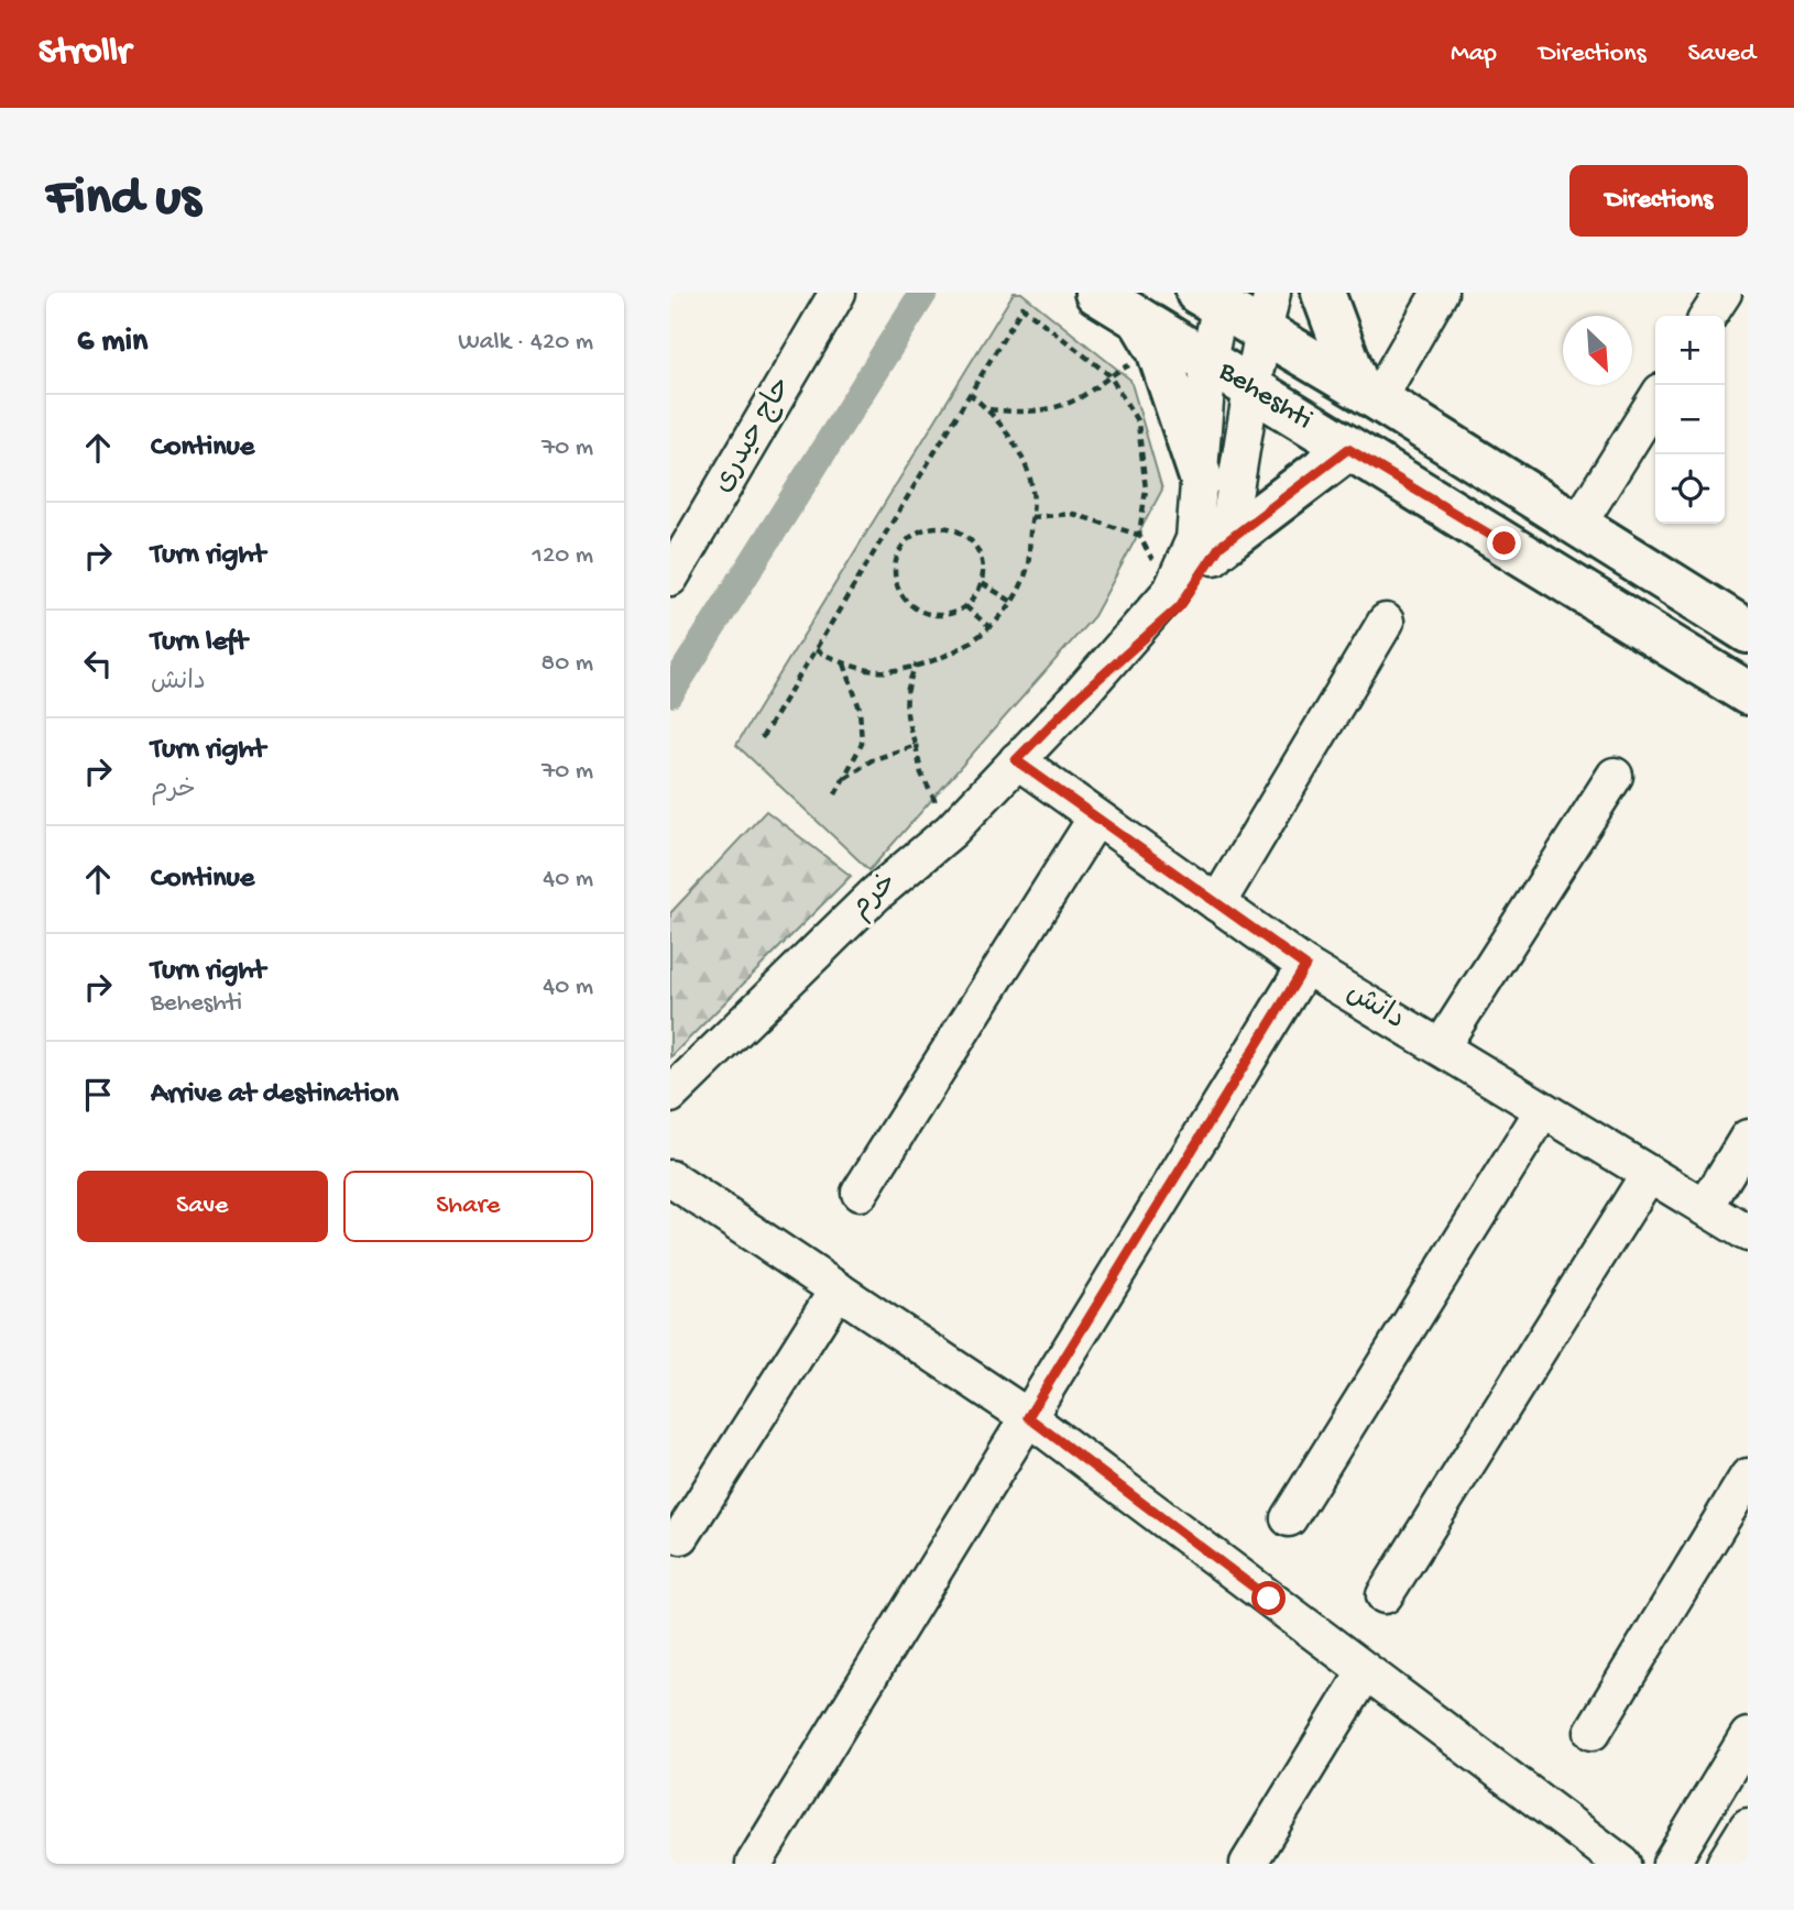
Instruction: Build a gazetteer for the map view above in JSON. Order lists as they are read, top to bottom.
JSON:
{
  "streets": {
    "main road": ["Beheshti"],
    "street": ["حاج حیدری", "خرم", "دانش"]
  },
  "crossings": [
    ["Beheshti", "خرم"],
    ["خرم", "دانش"]
  ],
  "north": "bottom right",
  "page": {
    "header": "Strollr",
    "nav": ["Map", "Directions", "Saved"],
    "buttons": [
      "Directions",
      ["Save", "Share"]
    ],
    "title": "Find us",
    "heading": ["6 min", "Walk · 420 m"],
    "map_buttons": ["+", "−"],
    "list": [
      ["Continue", "70 m"],
      ["Turn right", "120 m"],
      ["Turn left", "دانش", "80 m"],
      ["Turn right", "خرم", "70 m"],
      ["Continue", "40 m"],
      ["Turn right", "Beheshti", "40 m"],
      "Arrive at destination"
    ]
  }
}
